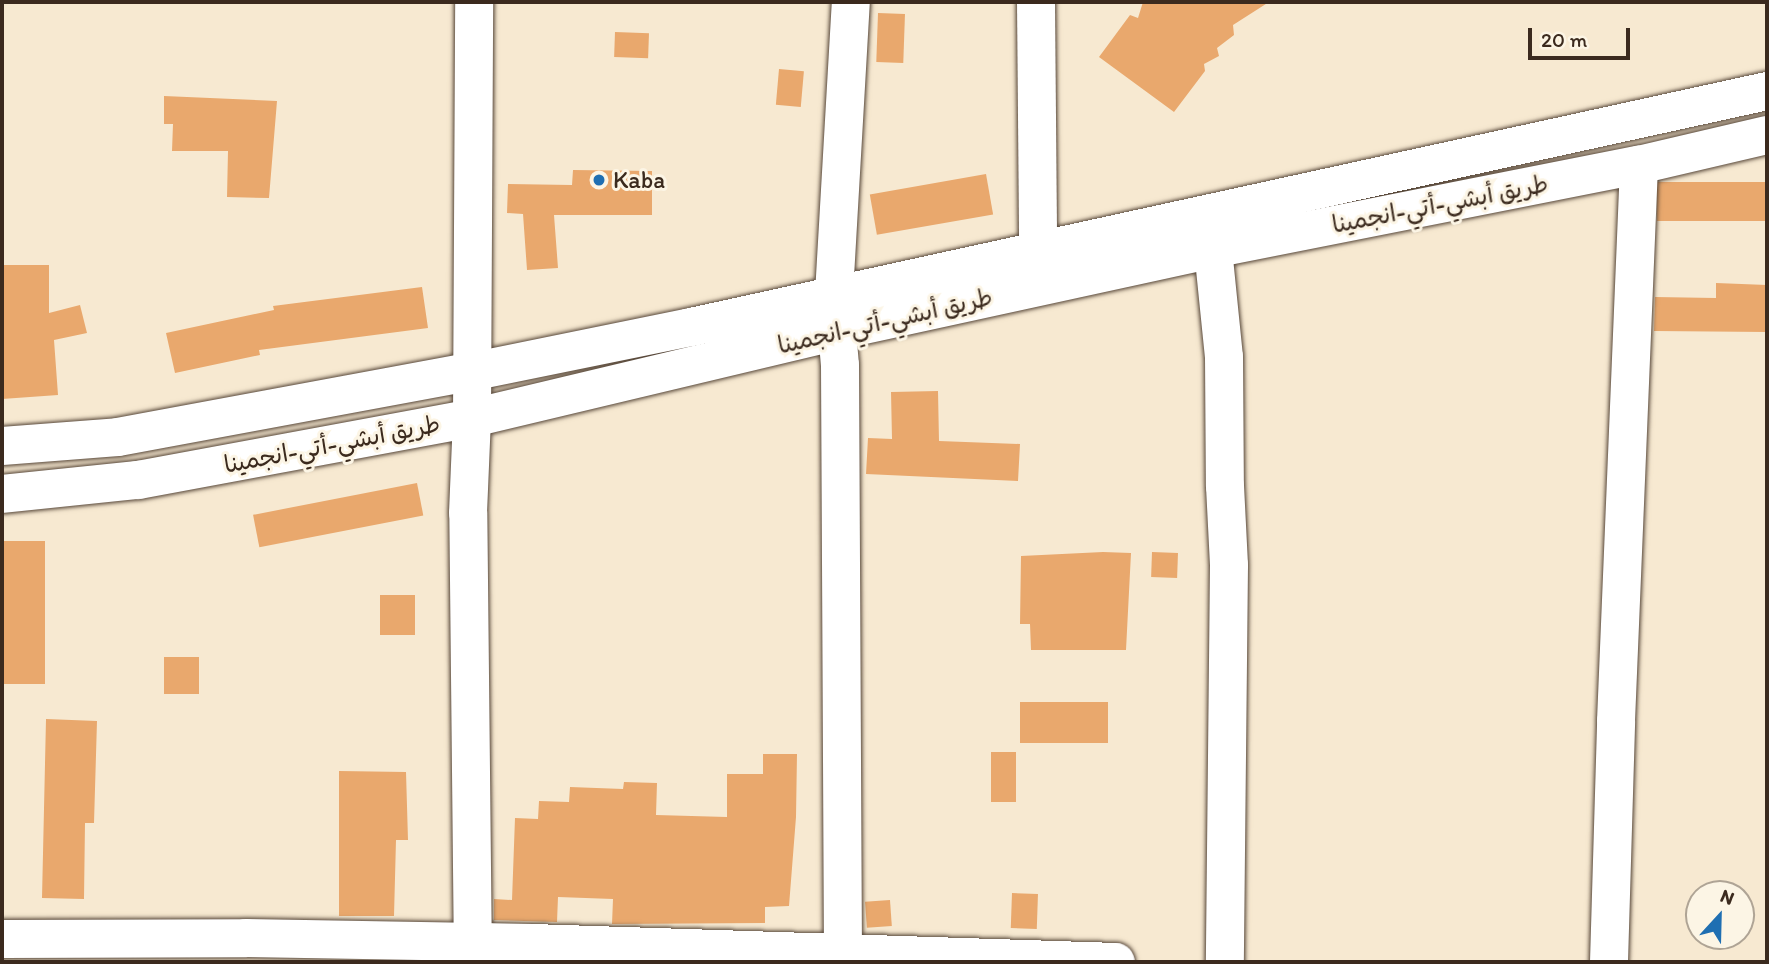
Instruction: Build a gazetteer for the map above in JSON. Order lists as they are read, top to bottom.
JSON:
{
  "streets": {
    "main road": ["طريق أبشي-أتي-انجمينا"]
  },
  "places": ["Kaba"],
  "scale_bar": "20 m",
  "north": "top"
}
